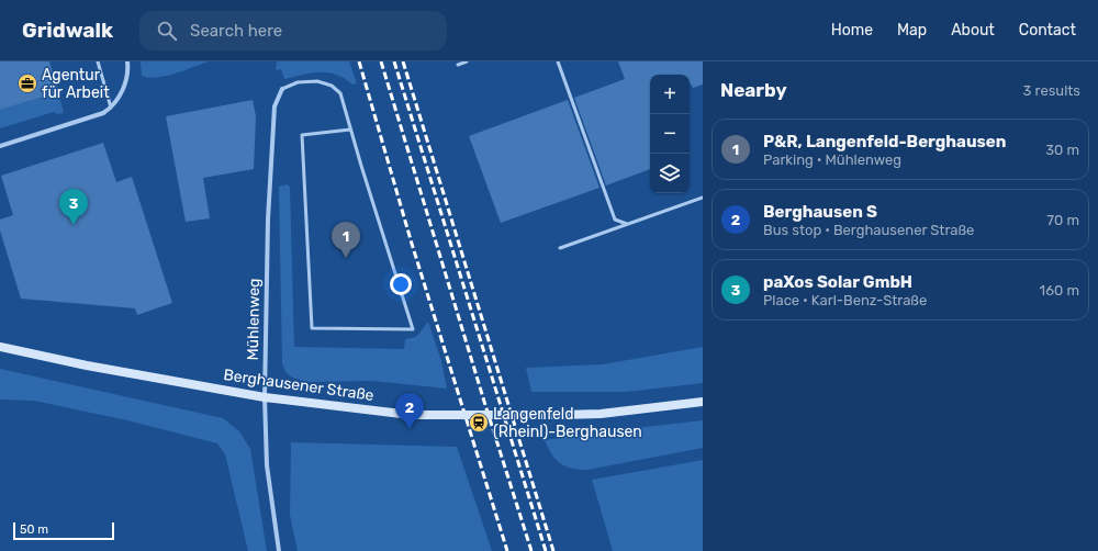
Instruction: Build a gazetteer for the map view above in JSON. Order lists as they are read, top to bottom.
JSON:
{
  "streets": {
    "main road": ["Berghausener Straße"],
    "street": ["Mühlenweg"]
  },
  "crossings": [
    ["Mühlenweg", "Berghausener Straße"]
  ],
  "places": {
    "office": ["Agentur für Arbeit"],
    "station": ["Langenfeld (Rheinl)-Berghausen"]
  },
  "scale_bar": "50 m",
  "page": {
    "header": "Gridwalk",
    "search": "Search here",
    "nav": [
      "Home",
      "Map",
      "About",
      "Contact"
    ],
    "heading": ["Nearby", "3 results"],
    "map_buttons": ["+", "−"],
    "list": [
      {
        "mark": "1",
        "name": "P&R, Langenfeld-Berghausen",
        "note": "Parking · Mühlenweg",
        "value": "30 m"
      },
      {
        "mark": "2",
        "name": "Berghausen S",
        "note": "Bus stop · Berghausener Straße",
        "value": "70 m"
      },
      {
        "mark": "3",
        "name": "paXos Solar GmbH",
        "note": "Place · Karl-Benz-Straße",
        "value": "160 m"
      }
    ],
    "pins": ["3", "1", "2"],
    "scale": "50 m"
  }
}
